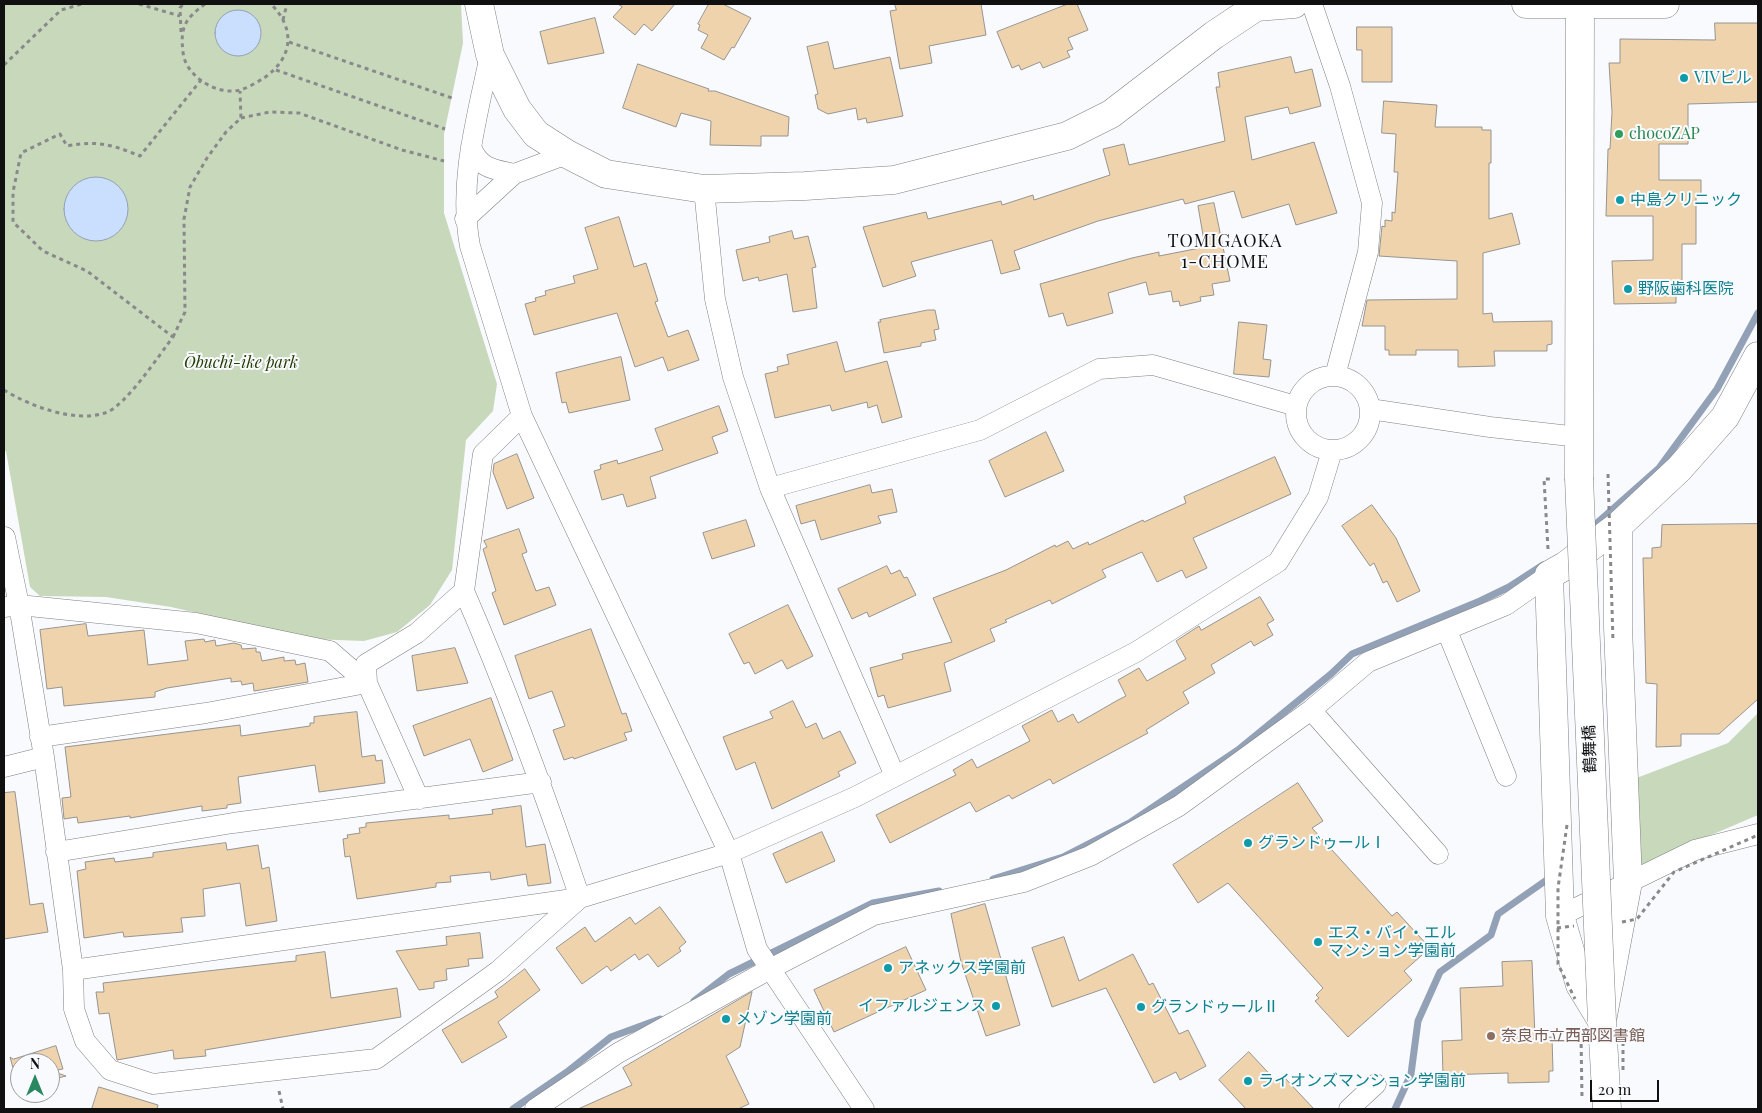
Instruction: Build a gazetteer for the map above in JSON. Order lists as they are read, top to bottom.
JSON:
{
  "streets": {
    "street": ["鶴舞橋"]
  },
  "districts": ["TOMIGAOKA 1-CHOME"],
  "parks": ["Ōbuchi-ike park"],
  "places": [
    "VIVビル",
    "chocoZAP",
    "中島クリニック",
    "野阪歯科医院",
    "グランドゥールⅠ",
    "エス・バイ・エル マンション学園前",
    "アネックス学園前",
    "イファルジェンス",
    "グランドゥールⅡ",
    "メゾン学園前",
    "奈良市立西部図書館",
    "ライオンズマンション学園前"
  ],
  "scale_bar": "20 m",
  "north": "top"
}
